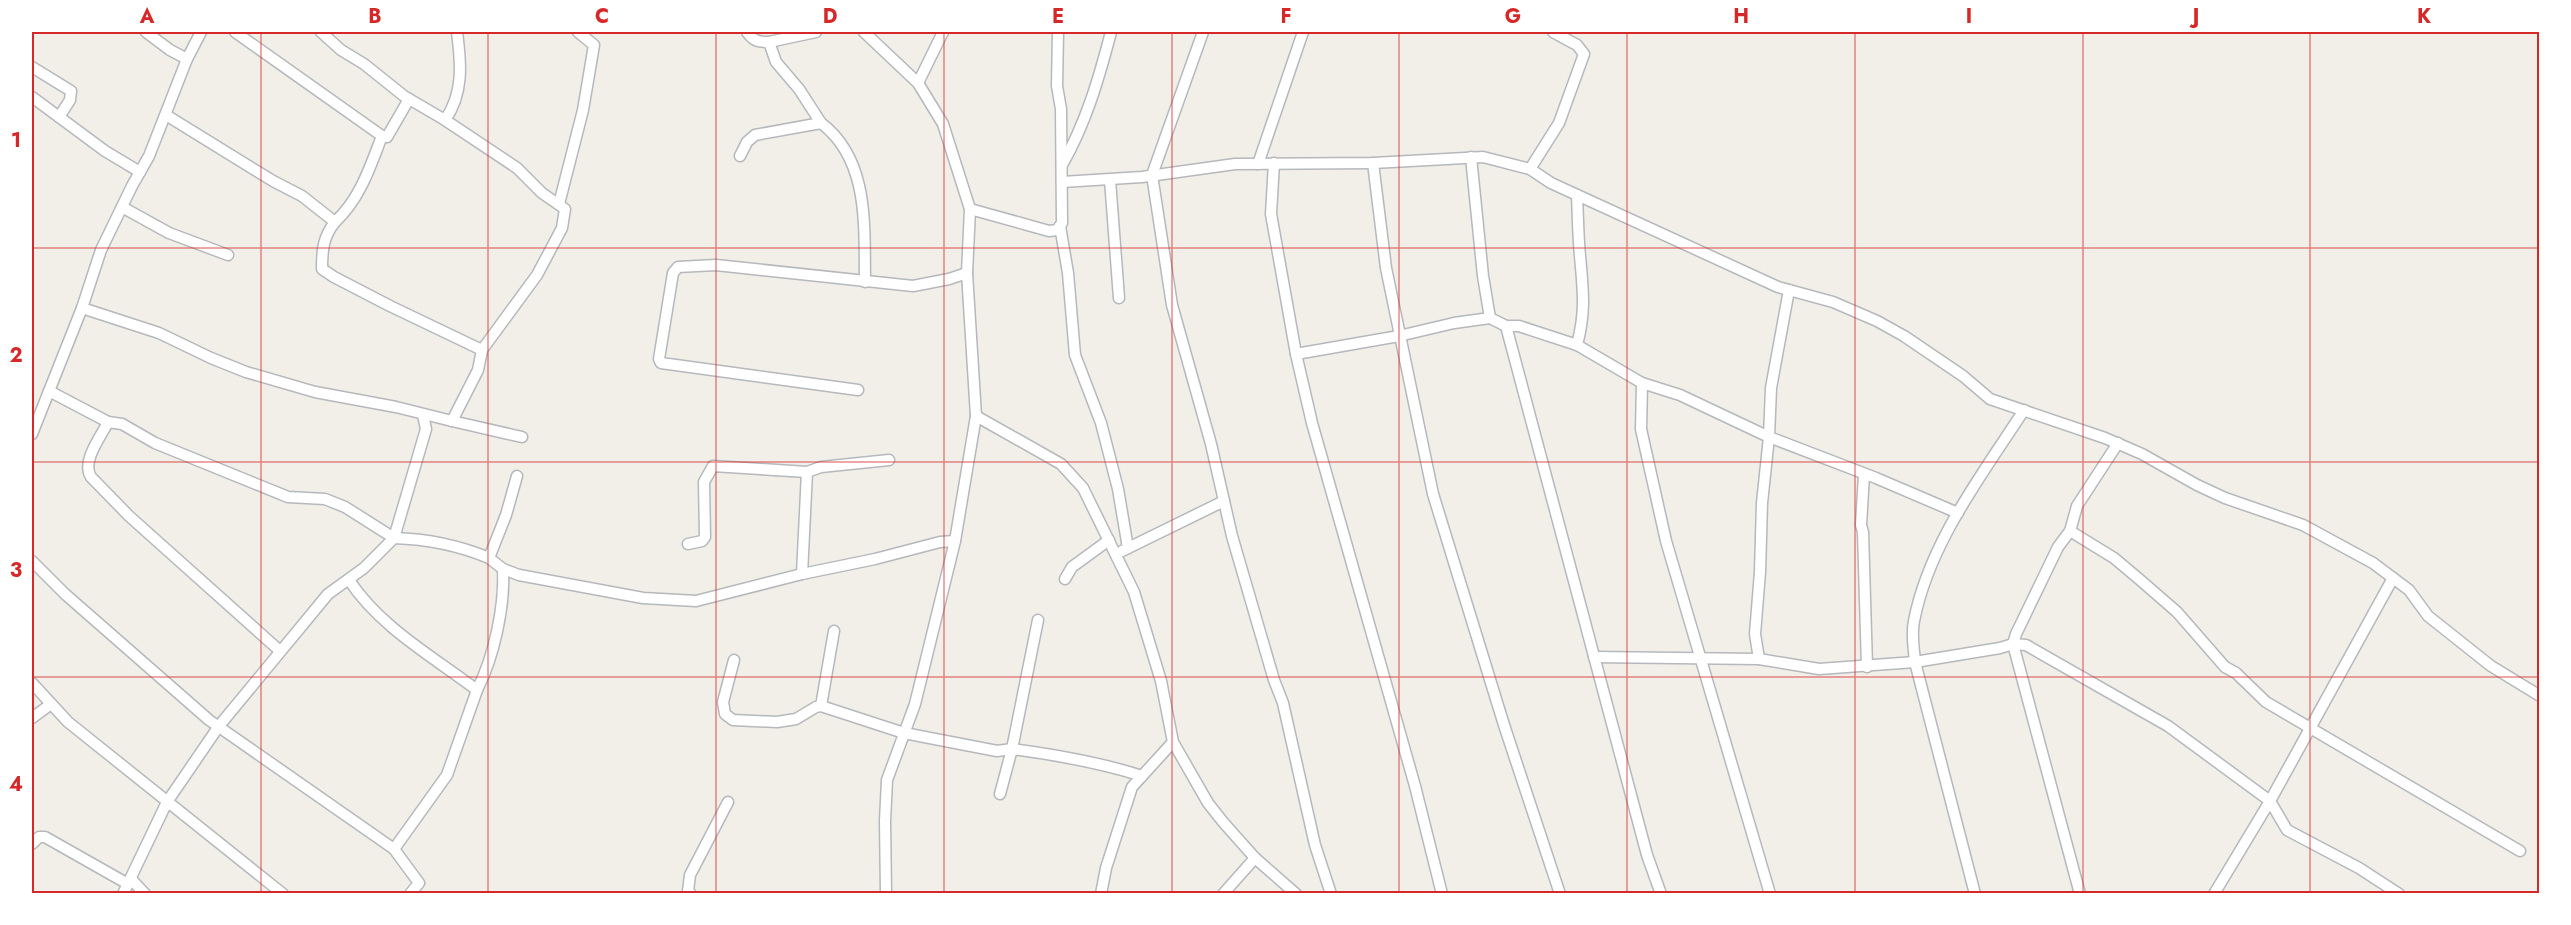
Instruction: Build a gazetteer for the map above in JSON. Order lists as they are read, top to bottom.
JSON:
{
  "grid": {
    "columns": [
      "A",
      "B",
      "C",
      "D",
      "E",
      "F",
      "G",
      "H",
      "I",
      "J",
      "K"
    ],
    "rows": [
      "1",
      "2",
      "3",
      "4"
    ]
  }
}
